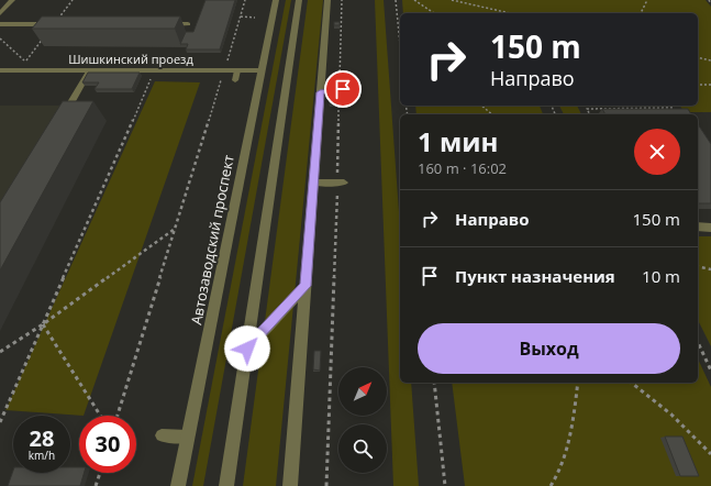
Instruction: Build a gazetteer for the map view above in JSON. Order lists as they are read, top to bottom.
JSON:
{
  "streets": {
    "street": ["Шишкинский проезд", "Автозаводский проспект"]
  },
  "crossings": [
    ["Шишкинский проезд", "Автозаводский проспект"]
  ],
  "north": "top right",
  "page": {
    "turn": ["150 m", "Направо"],
    "heading": ["1 мин", "160 m · 16:02"],
    "list": [
      {
        "name": "Направо",
        "value": "150 m"
      },
      {
        "name": "Пункт назначения",
        "value": "10 m"
      }
    ],
    "buttons": "Выход",
    "speed": "28 km/h",
    "limit": "30"
  }
}
